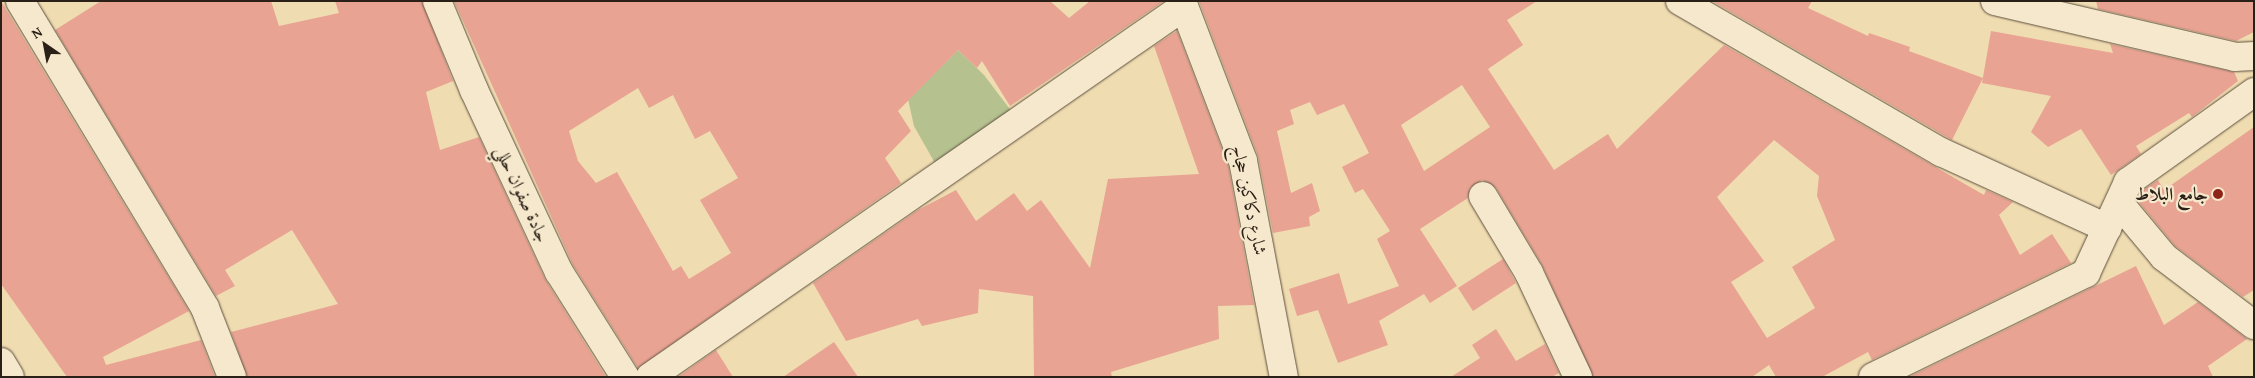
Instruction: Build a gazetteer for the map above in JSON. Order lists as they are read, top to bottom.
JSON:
{
  "streets": {
    "street": ["جادة صفوان حللي", "شارع دكاكين حجاج"]
  },
  "places": ["جامع البلاط"],
  "north": "top left"
}
